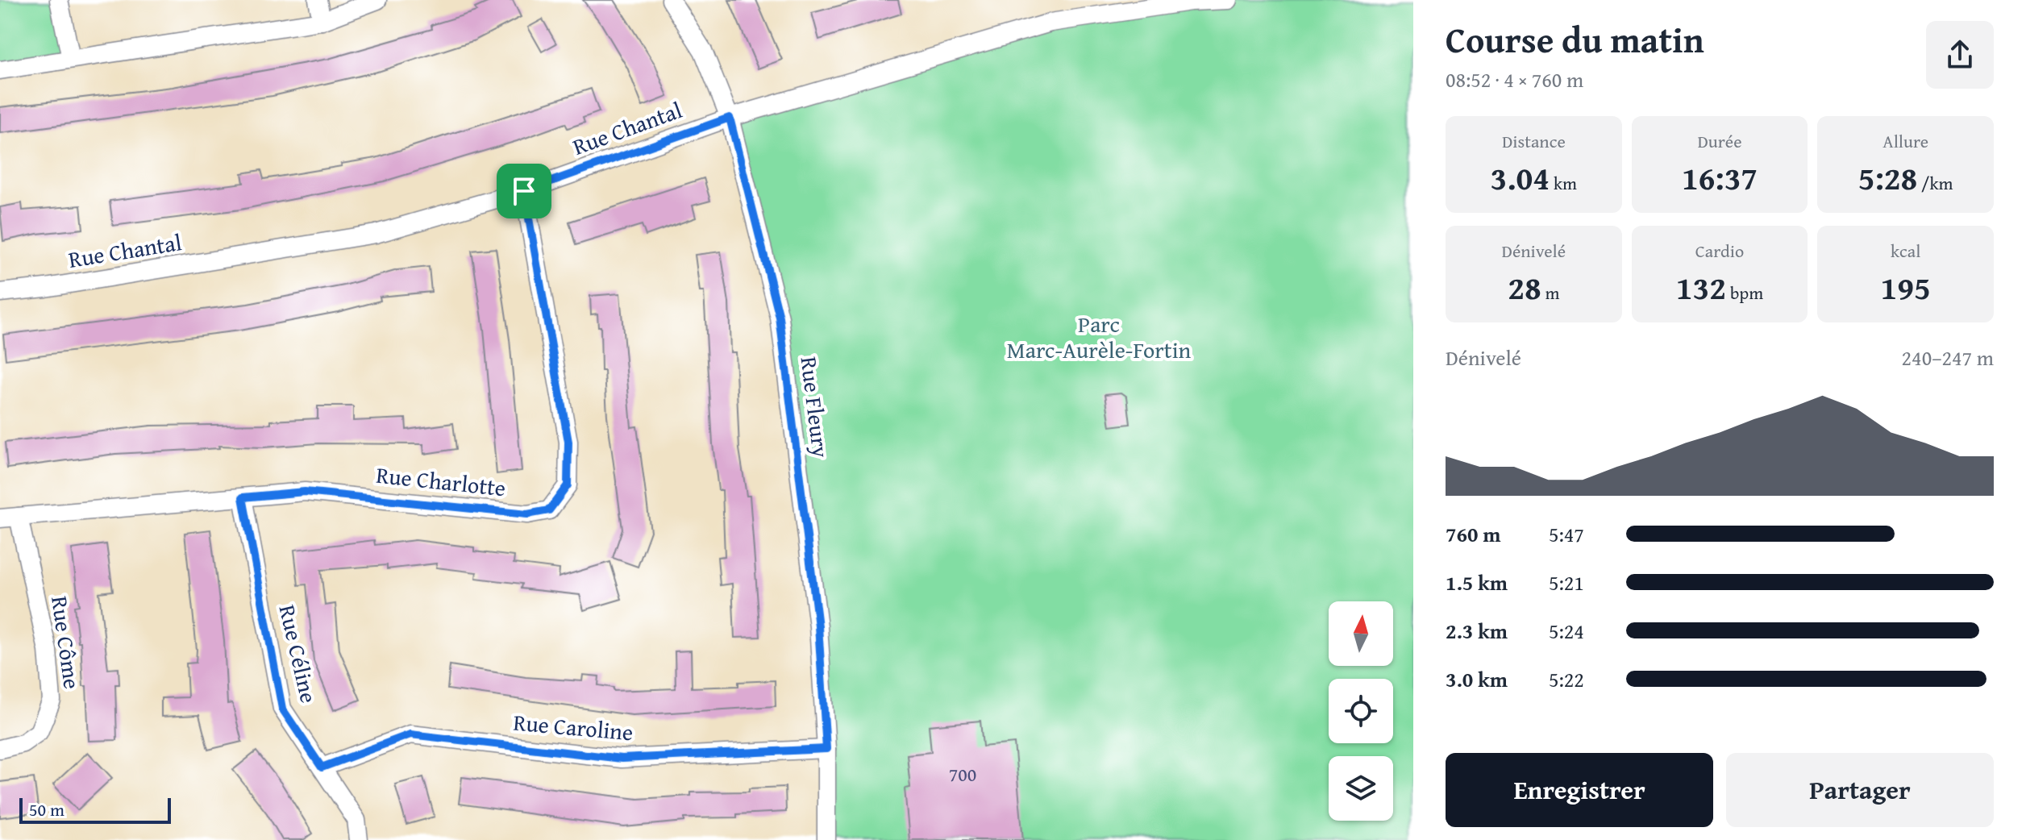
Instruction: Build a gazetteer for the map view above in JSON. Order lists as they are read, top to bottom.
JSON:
{
  "streets": {
    "street": [
      "Rue Chantal",
      "Rue Fleury",
      "Rue Charlotte",
      "Rue Côme",
      "Rue Céline",
      "Rue Caroline"
    ]
  },
  "crossings": [
    ["Rue Chantal", "Rue Fleury"],
    ["Rue Chantal", "Rue Charlotte"],
    ["Rue Fleury", "Rue Caroline"],
    ["Rue Charlotte", "Rue Côme"],
    ["Rue Charlotte", "Rue Céline"],
    ["Rue Céline", "Rue Caroline"]
  ],
  "parks": ["Parc Marc-Aurèle-Fortin"],
  "house_numbers": ["700"],
  "scale_bar": "50 m",
  "north": "top",
  "page": {
    "heading": ["Course du matin", "08:52 · 4 × 760 m"],
    "stats": [
      ["Distance", "3.04 km"],
      ["Durée", "16:37"],
      ["Allure", "5:28 /km"],
      ["Dénivelé", "28 m"],
      ["Cardio", "132 bpm"],
      ["kcal", "195"]
    ],
    "chart": ["Dénivelé", "240–247 m"],
    "list": [
      {
        "name": "760 m",
        "note": "5:47"
      },
      {
        "name": "1.5 km",
        "note": "5:21"
      },
      {
        "name": "2.3 km",
        "note": "5:24"
      },
      {
        "name": "3.0 km",
        "note": "5:22"
      }
    ],
    "buttons": ["Enregistrer", "Partager"],
    "scale": "50 m"
  }
}
